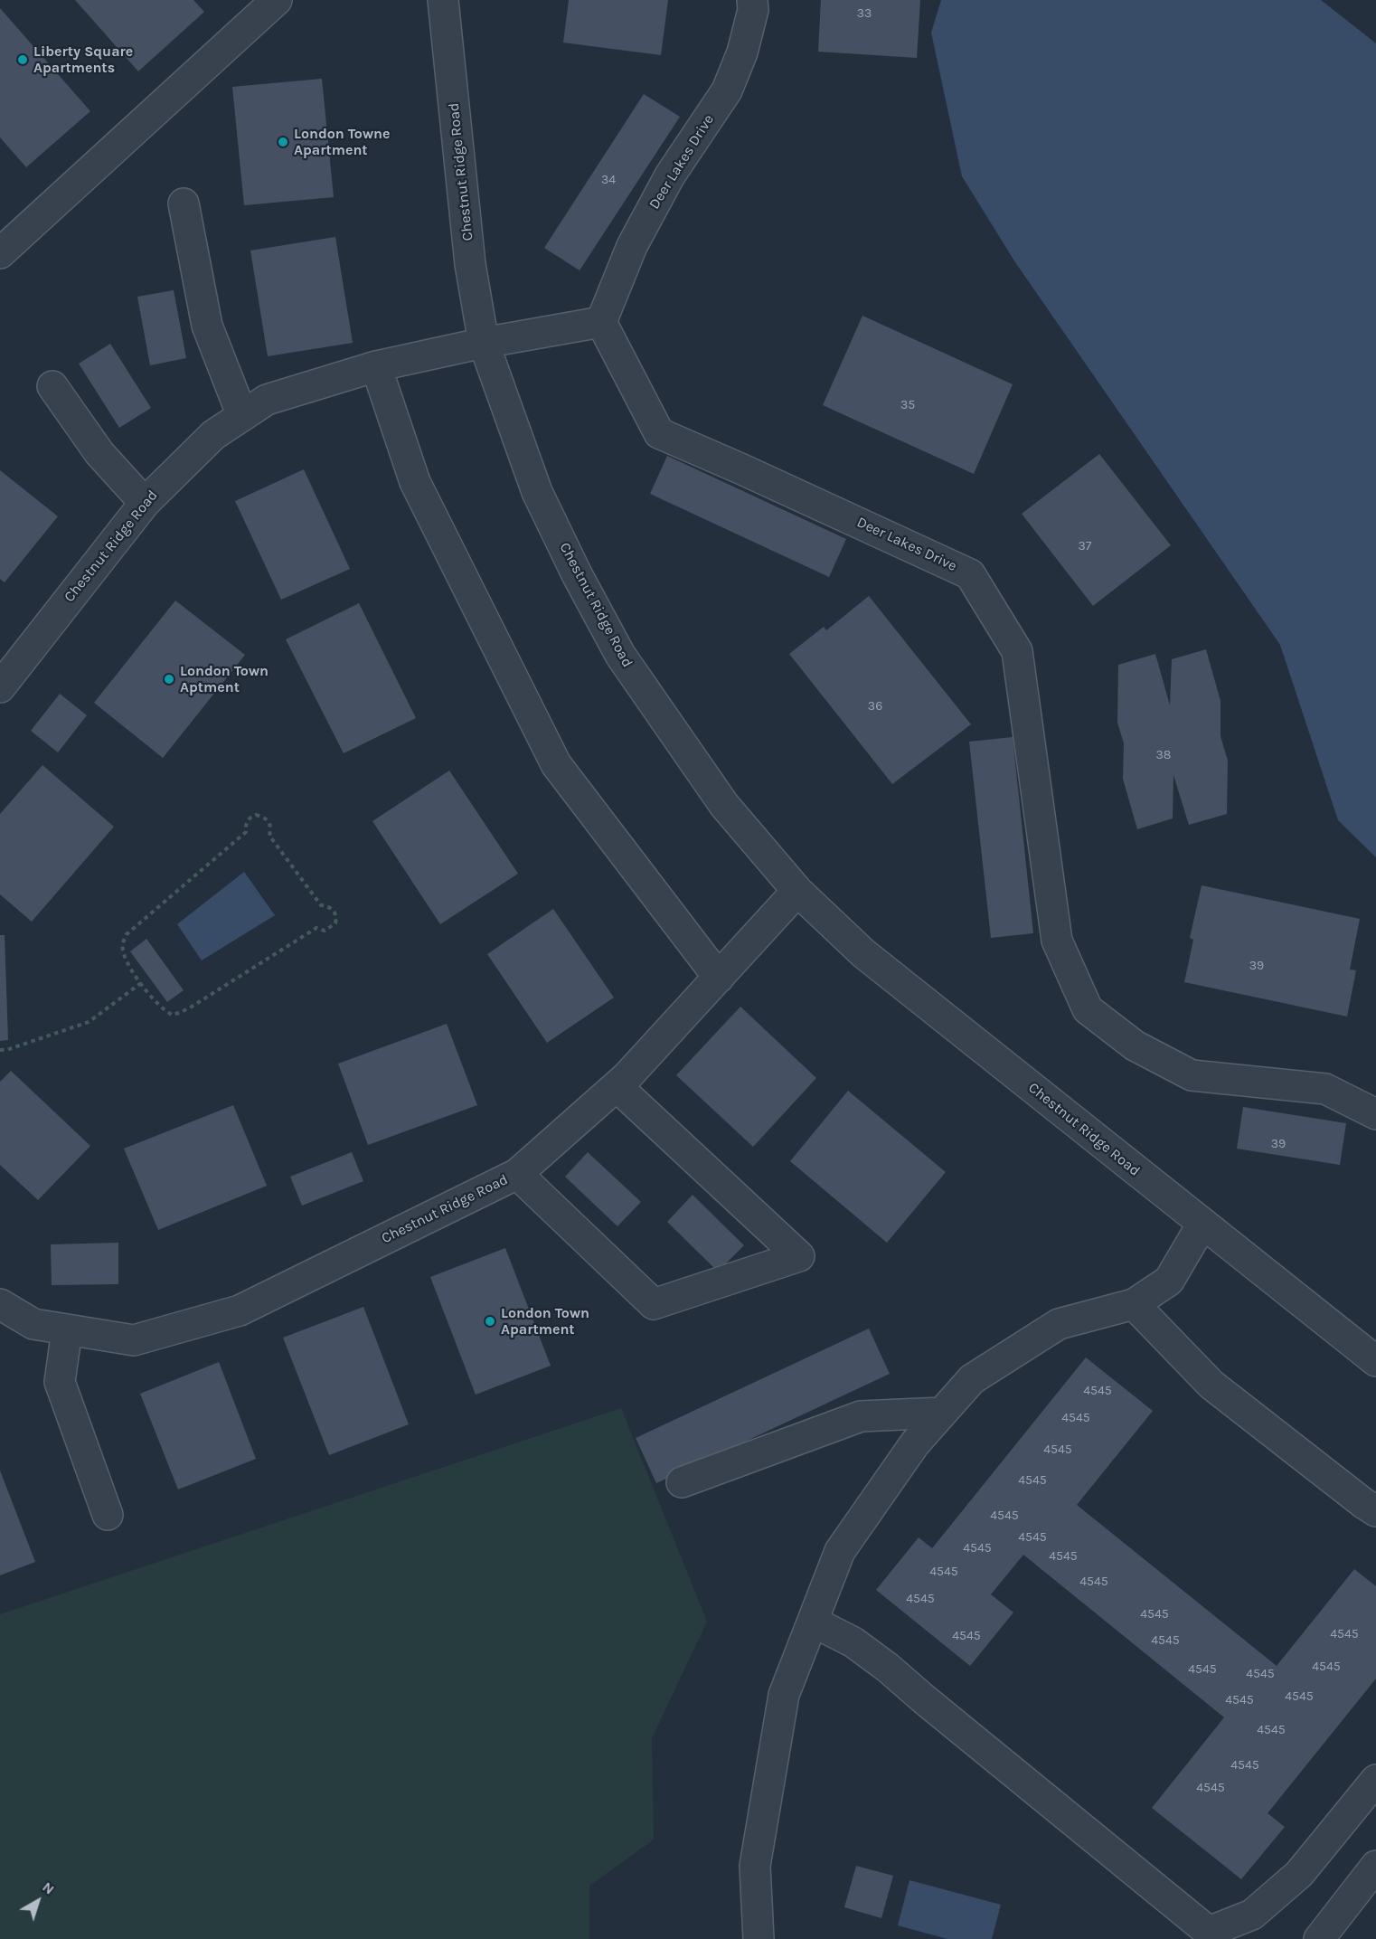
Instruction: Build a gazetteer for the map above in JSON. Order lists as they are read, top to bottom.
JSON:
{
  "streets": {
    "street": ["Deer Lakes Drive", "Chestnut Ridge Road"]
  },
  "places": [
    "Liberty Square Apartments",
    "London Towne Apartment",
    "London Town Aptment",
    "London Town Apartment"
  ],
  "house_numbers": [
    "33",
    "34",
    "35",
    "37",
    "36",
    "38",
    "39",
    "39",
    "4545",
    "4545",
    "4545",
    "4545",
    "4545",
    "4545",
    "4545",
    "4545",
    "4545",
    "4545",
    "4545",
    "4545",
    "4545",
    "4545",
    "4545",
    "4545",
    "4545",
    "4545",
    "4545",
    "4545",
    "4545",
    "4545",
    "4545"
  ],
  "north": "top right"
}
